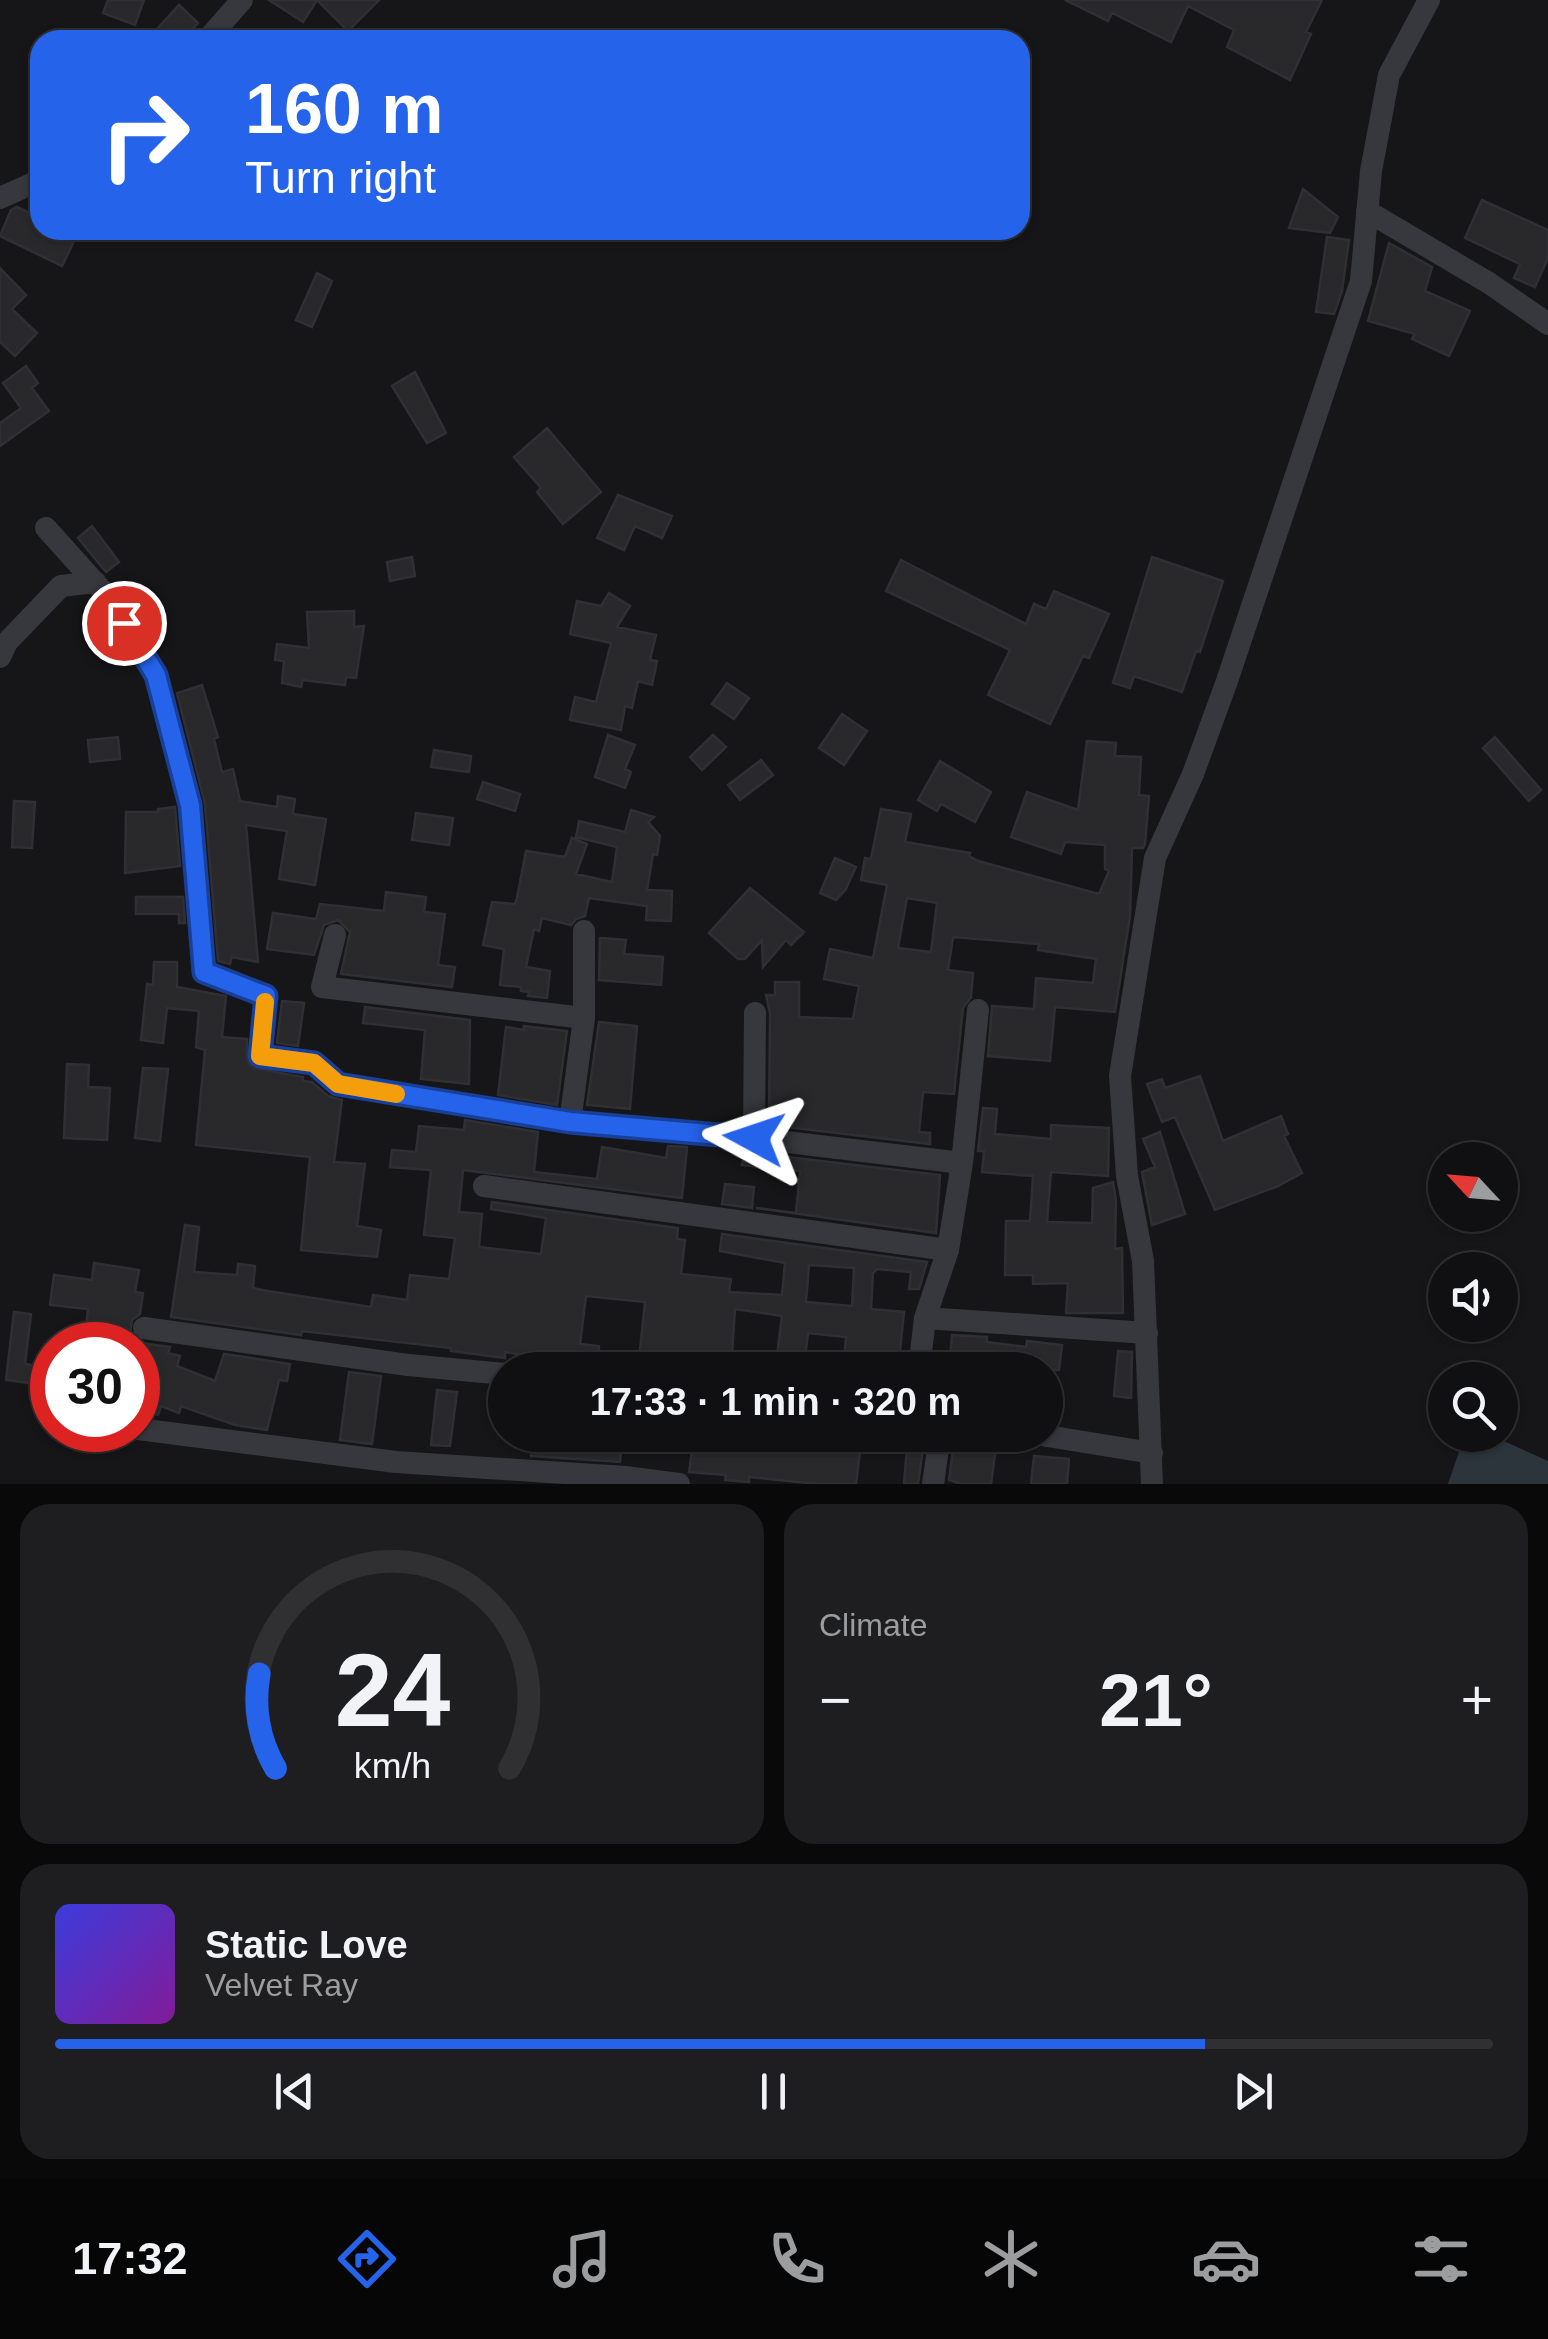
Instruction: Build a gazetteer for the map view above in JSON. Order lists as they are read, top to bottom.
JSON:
{
  "north": "top left",
  "page": {
    "turn": ["160 m", "Turn right"],
    "limit": "30",
    "trip": "17:33 · 1 min · 320 m",
    "tile": "Climate",
    "heat": ["−", "21°", "+"],
    "song": ["Static Love", "Velvet Ray"],
    "tabs": "17:32",
    "gauge": ["24", "km/h"]
  }
}
